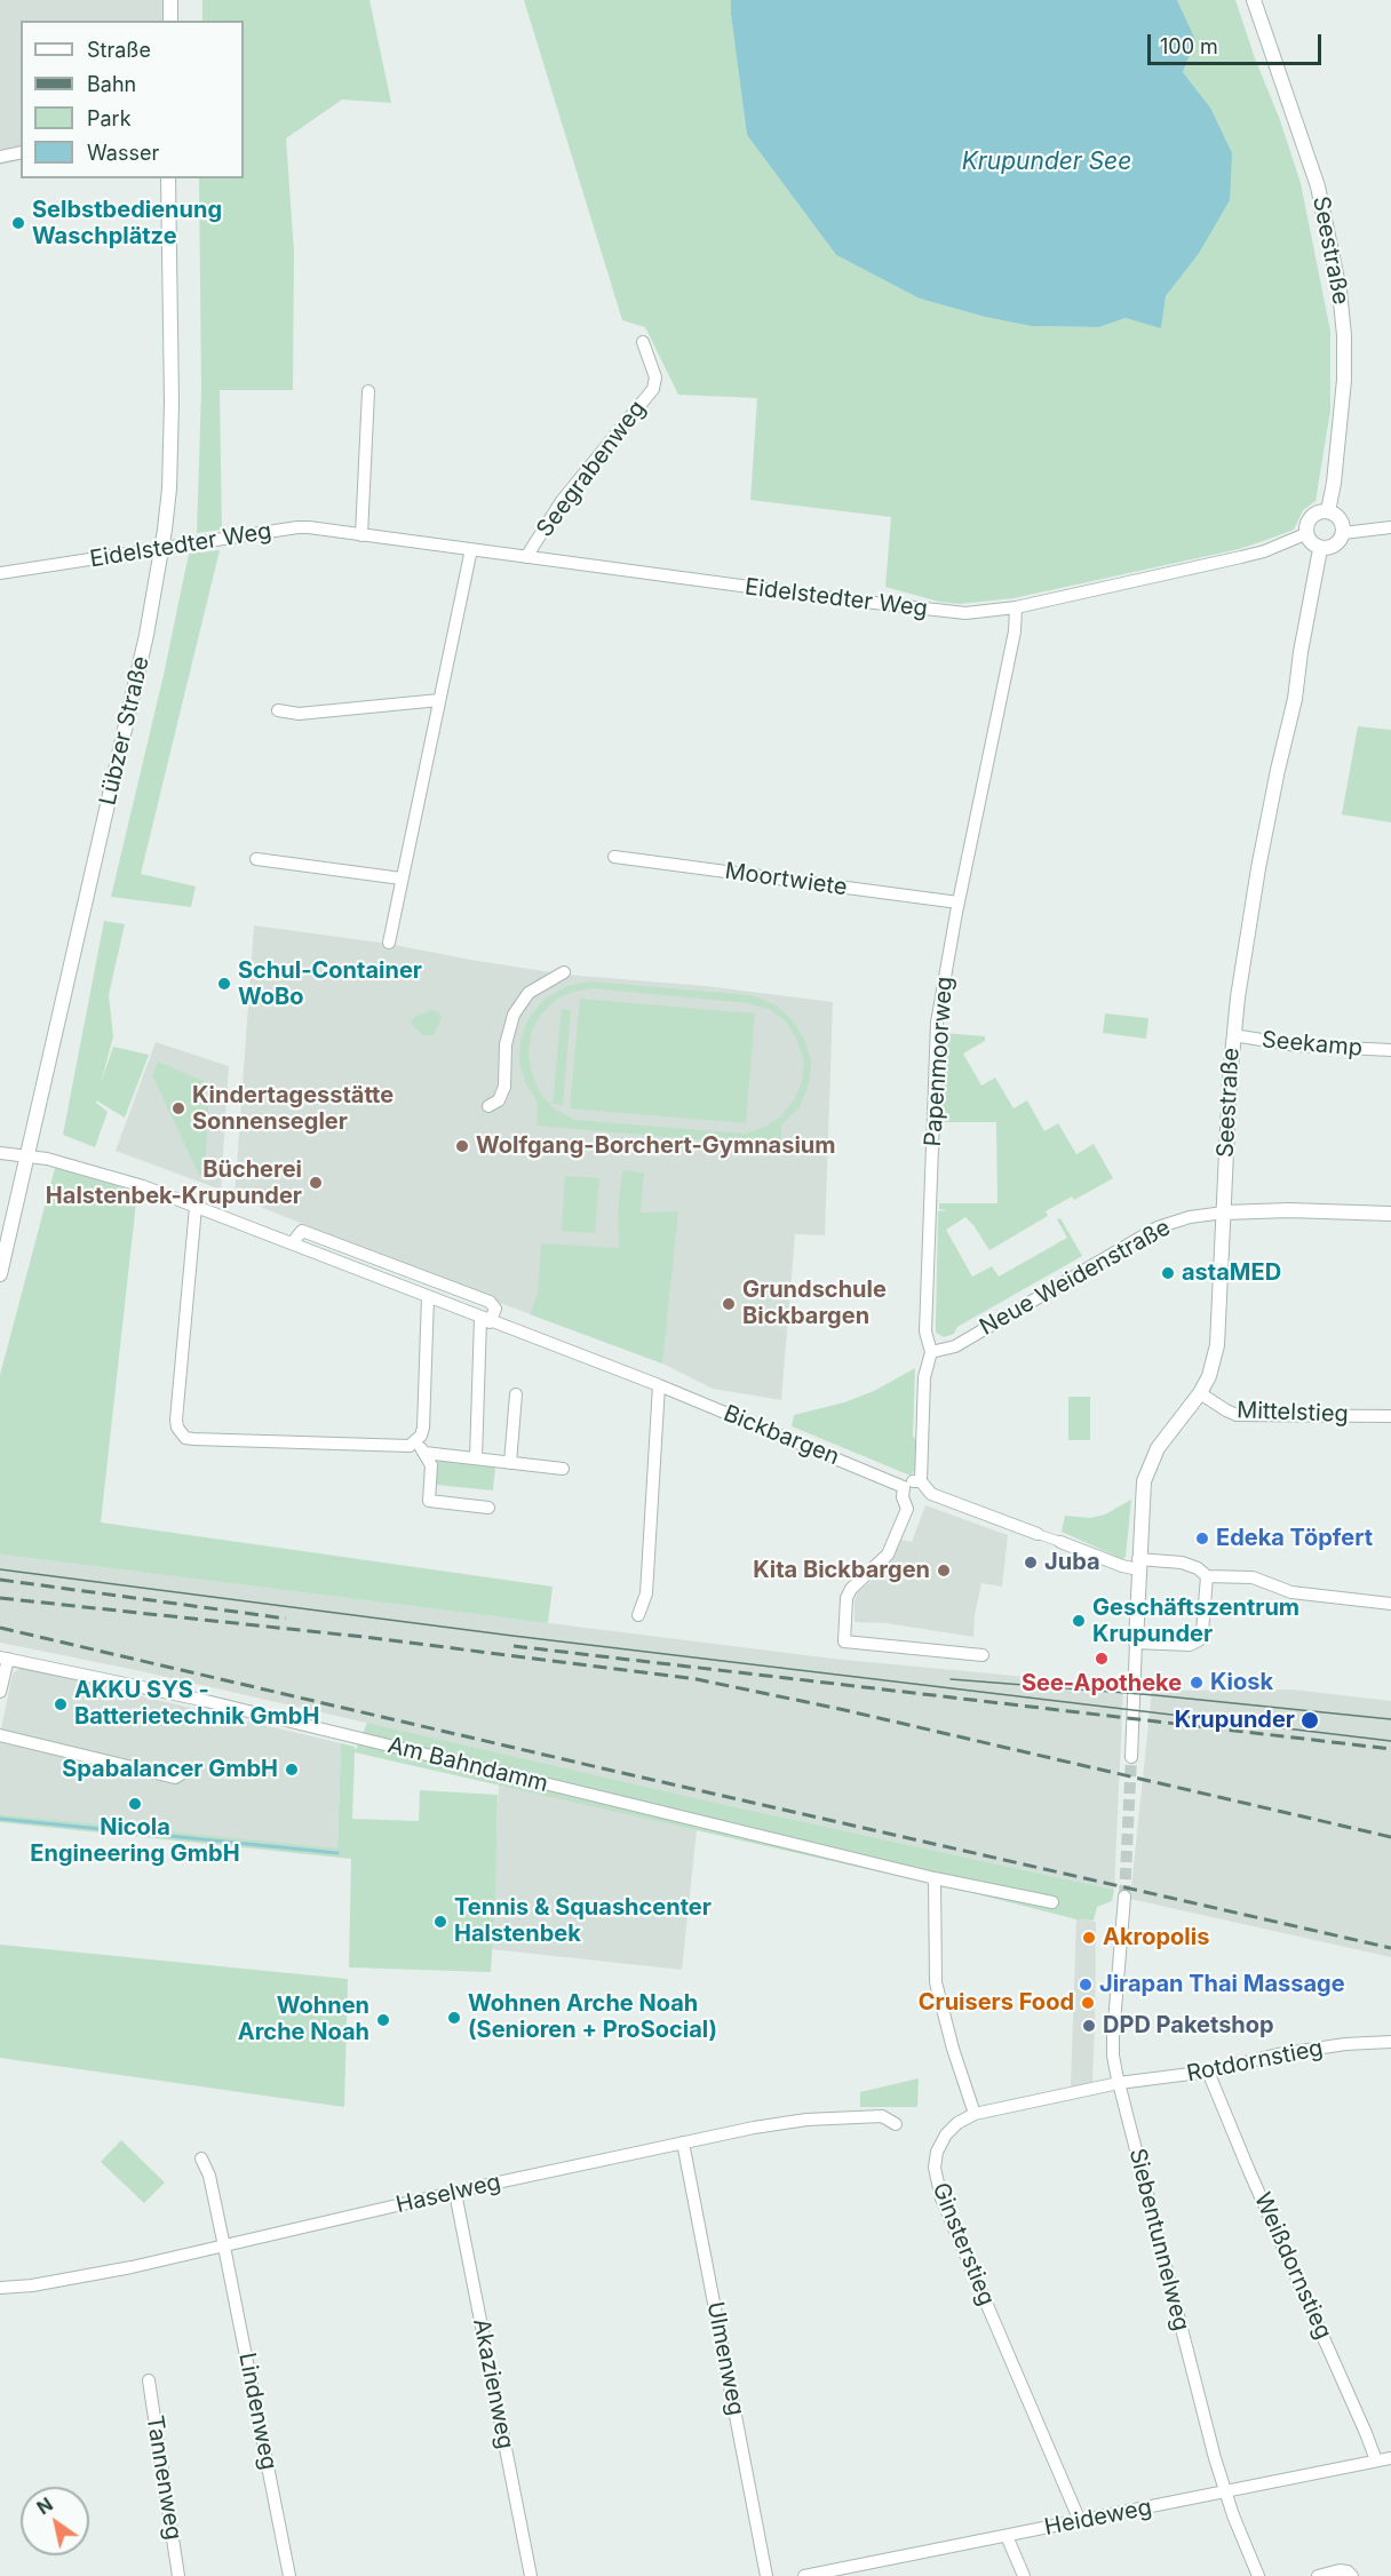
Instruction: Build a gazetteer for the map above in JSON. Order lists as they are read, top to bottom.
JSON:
{
  "streets": {
    "street": [
      "Seestraße",
      "Seegrabenweg",
      "Eidelstedter Weg",
      "Lübzer Straße",
      "Moortwiete",
      "Seekamp",
      "Papenmoorweg",
      "Neue Weidenstraße",
      "Mittelstieg",
      "Bickbargen",
      "Am Bahndamm",
      "Rotdornstieg",
      "Haselweg",
      "Siebentunnelweg",
      "Ginsterstieg",
      "Weißdornstieg",
      "Ulmenweg",
      "Akazienweg",
      "Lindenweg",
      "Tannenweg",
      "Heideweg"
    ]
  },
  "crossings": [
    ["Seestraße", "Eidelstedter Weg"],
    ["Seestraße", "Seekamp"],
    ["Seestraße", "Neue Weidenstraße"],
    ["Seestraße", "Mittelstieg"],
    ["Seegrabenweg", "Eidelstedter Weg"],
    ["Eidelstedter Weg", "Lübzer Straße"],
    ["Eidelstedter Weg", "Papenmoorweg"],
    ["Lübzer Straße", "Bickbargen"],
    ["Moortwiete", "Papenmoorweg"],
    ["Papenmoorweg", "Neue Weidenstraße"],
    ["Rotdornstieg", "Siebentunnelweg"],
    ["Rotdornstieg", "Ginsterstieg"],
    ["Rotdornstieg", "Weißdornstieg"],
    ["Haselweg", "Ulmenweg"],
    ["Haselweg", "Akazienweg"],
    ["Haselweg", "Lindenweg"],
    ["Siebentunnelweg", "Ginsterstieg"],
    ["Siebentunnelweg", "Heideweg"],
    ["Ginsterstieg", "Heideweg"],
    ["Weißdornstieg", "Heideweg"]
  ],
  "water": ["Krupunder See"],
  "places": [
    "Selbstbedienung Waschplätze",
    "Schul-Container WoBo",
    "Kindertagesstätte Sonnensegler",
    "Wolfgang-Borchert-Gymnasium",
    "Bücherei Halstenbek-Krupunder",
    "astaMED",
    "Grundschule Bickbargen",
    "Edeka Töpfert",
    "Juba",
    "Kita Bickbargen",
    "Geschäftszentrum Krupunder",
    "See-Apotheke",
    "Kiosk",
    "AKKU SYS - Batterietechnik GmbH",
    "Krupunder",
    "Spabalancer GmbH",
    "Nicola Engineering GmbH",
    "Tennis & Squashcenter Halstenbek",
    "Akropolis",
    "Jirapan Thai Massage",
    "Cruisers Food",
    "Wohnen Arche Noah (Senioren + ProSocial)",
    "Wohnen Arche Noah",
    "DPD Paketshop"
  ],
  "legend": [
    "Straße",
    "Bahn",
    "Park",
    "Wasser"
  ],
  "scale_bar": "100 m",
  "north": "top left"
}
